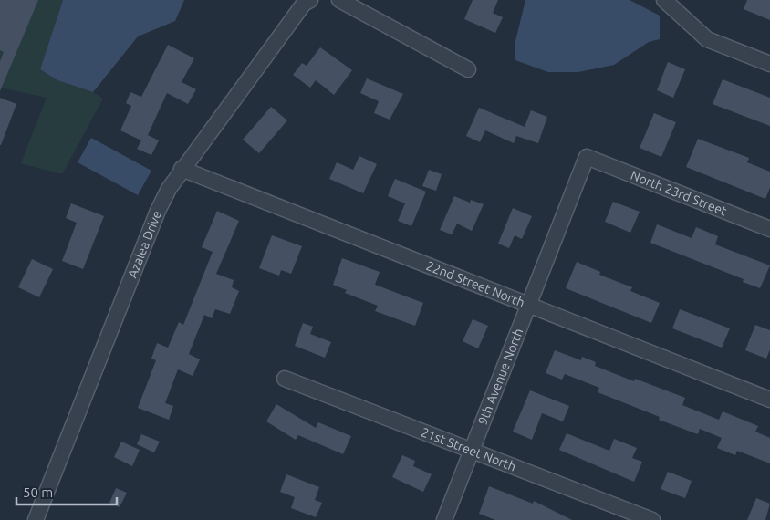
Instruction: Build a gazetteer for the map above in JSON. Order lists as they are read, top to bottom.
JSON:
{
  "streets": {
    "street": [
      "North 23rd Street",
      "Azalea Drive",
      "22nd Street North",
      "9th Avenue North",
      "21st Street North"
    ]
  },
  "crossings": [
    ["North 23rd Street", "9th Avenue North"],
    ["Azalea Drive", "22nd Street North"],
    ["22nd Street North", "9th Avenue North"],
    ["9th Avenue North", "21st Street North"]
  ],
  "scale_bar": "50 m"
}
